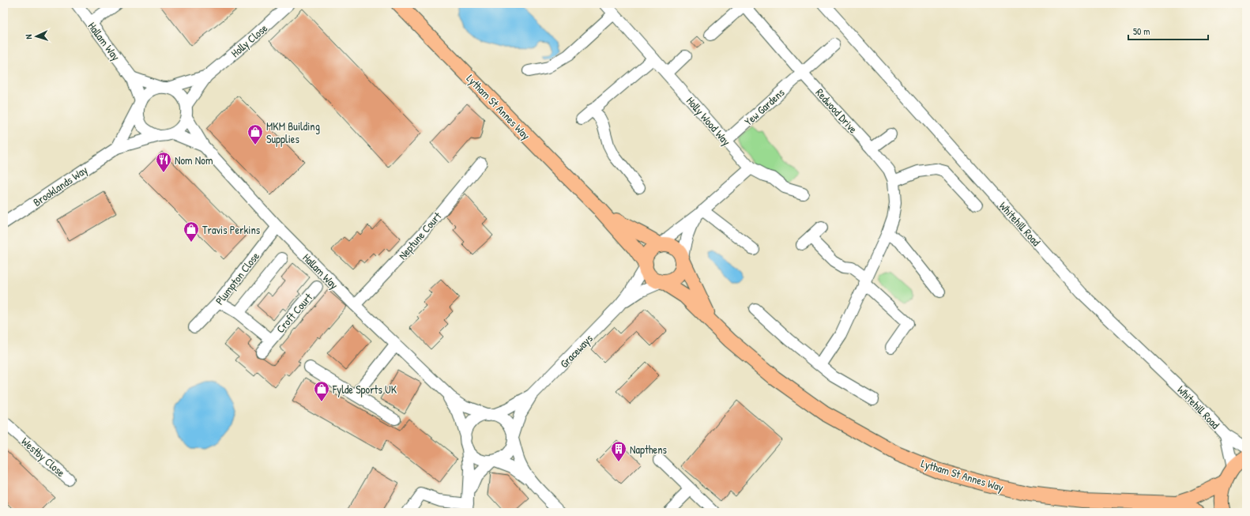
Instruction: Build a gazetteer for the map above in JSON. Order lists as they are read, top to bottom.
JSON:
{
  "streets": {
    "main road": ["Lytham St Annes Way"],
    "street": [
      "Holly Close",
      "Hallam Way",
      "Yew Gardens",
      "Redwood Drive",
      "Holly Wood Way",
      "Brooklands Way",
      "Whitehill Road",
      "Neptune Court",
      "Plumpton Close",
      "Croft Court",
      "Graceways",
      "Westby Close"
    ]
  },
  "crossings": [
    ["Holly Close", "Hallam Way"],
    ["Holly Close", "Brooklands Way"],
    ["Hallam Way", "Brooklands Way"],
    ["Hallam Way", "Neptune Court"],
    ["Hallam Way", "Plumpton Close"],
    ["Hallam Way", "Graceways"],
    ["Lytham St Annes Way", "Graceways"],
    ["Yew Gardens", "Redwood Drive"],
    ["Yew Gardens", "Holly Wood Way"],
    ["Plumpton Close", "Croft Court"]
  ],
  "places": {
    "shop": ["MKM Building Supplies", "Travis Perkins", "Fylde Sports UK"],
    "restaurant": ["Nom Nom"],
    "building": ["Napthens"]
  },
  "scale_bar": "50 m",
  "north": "left"
}
